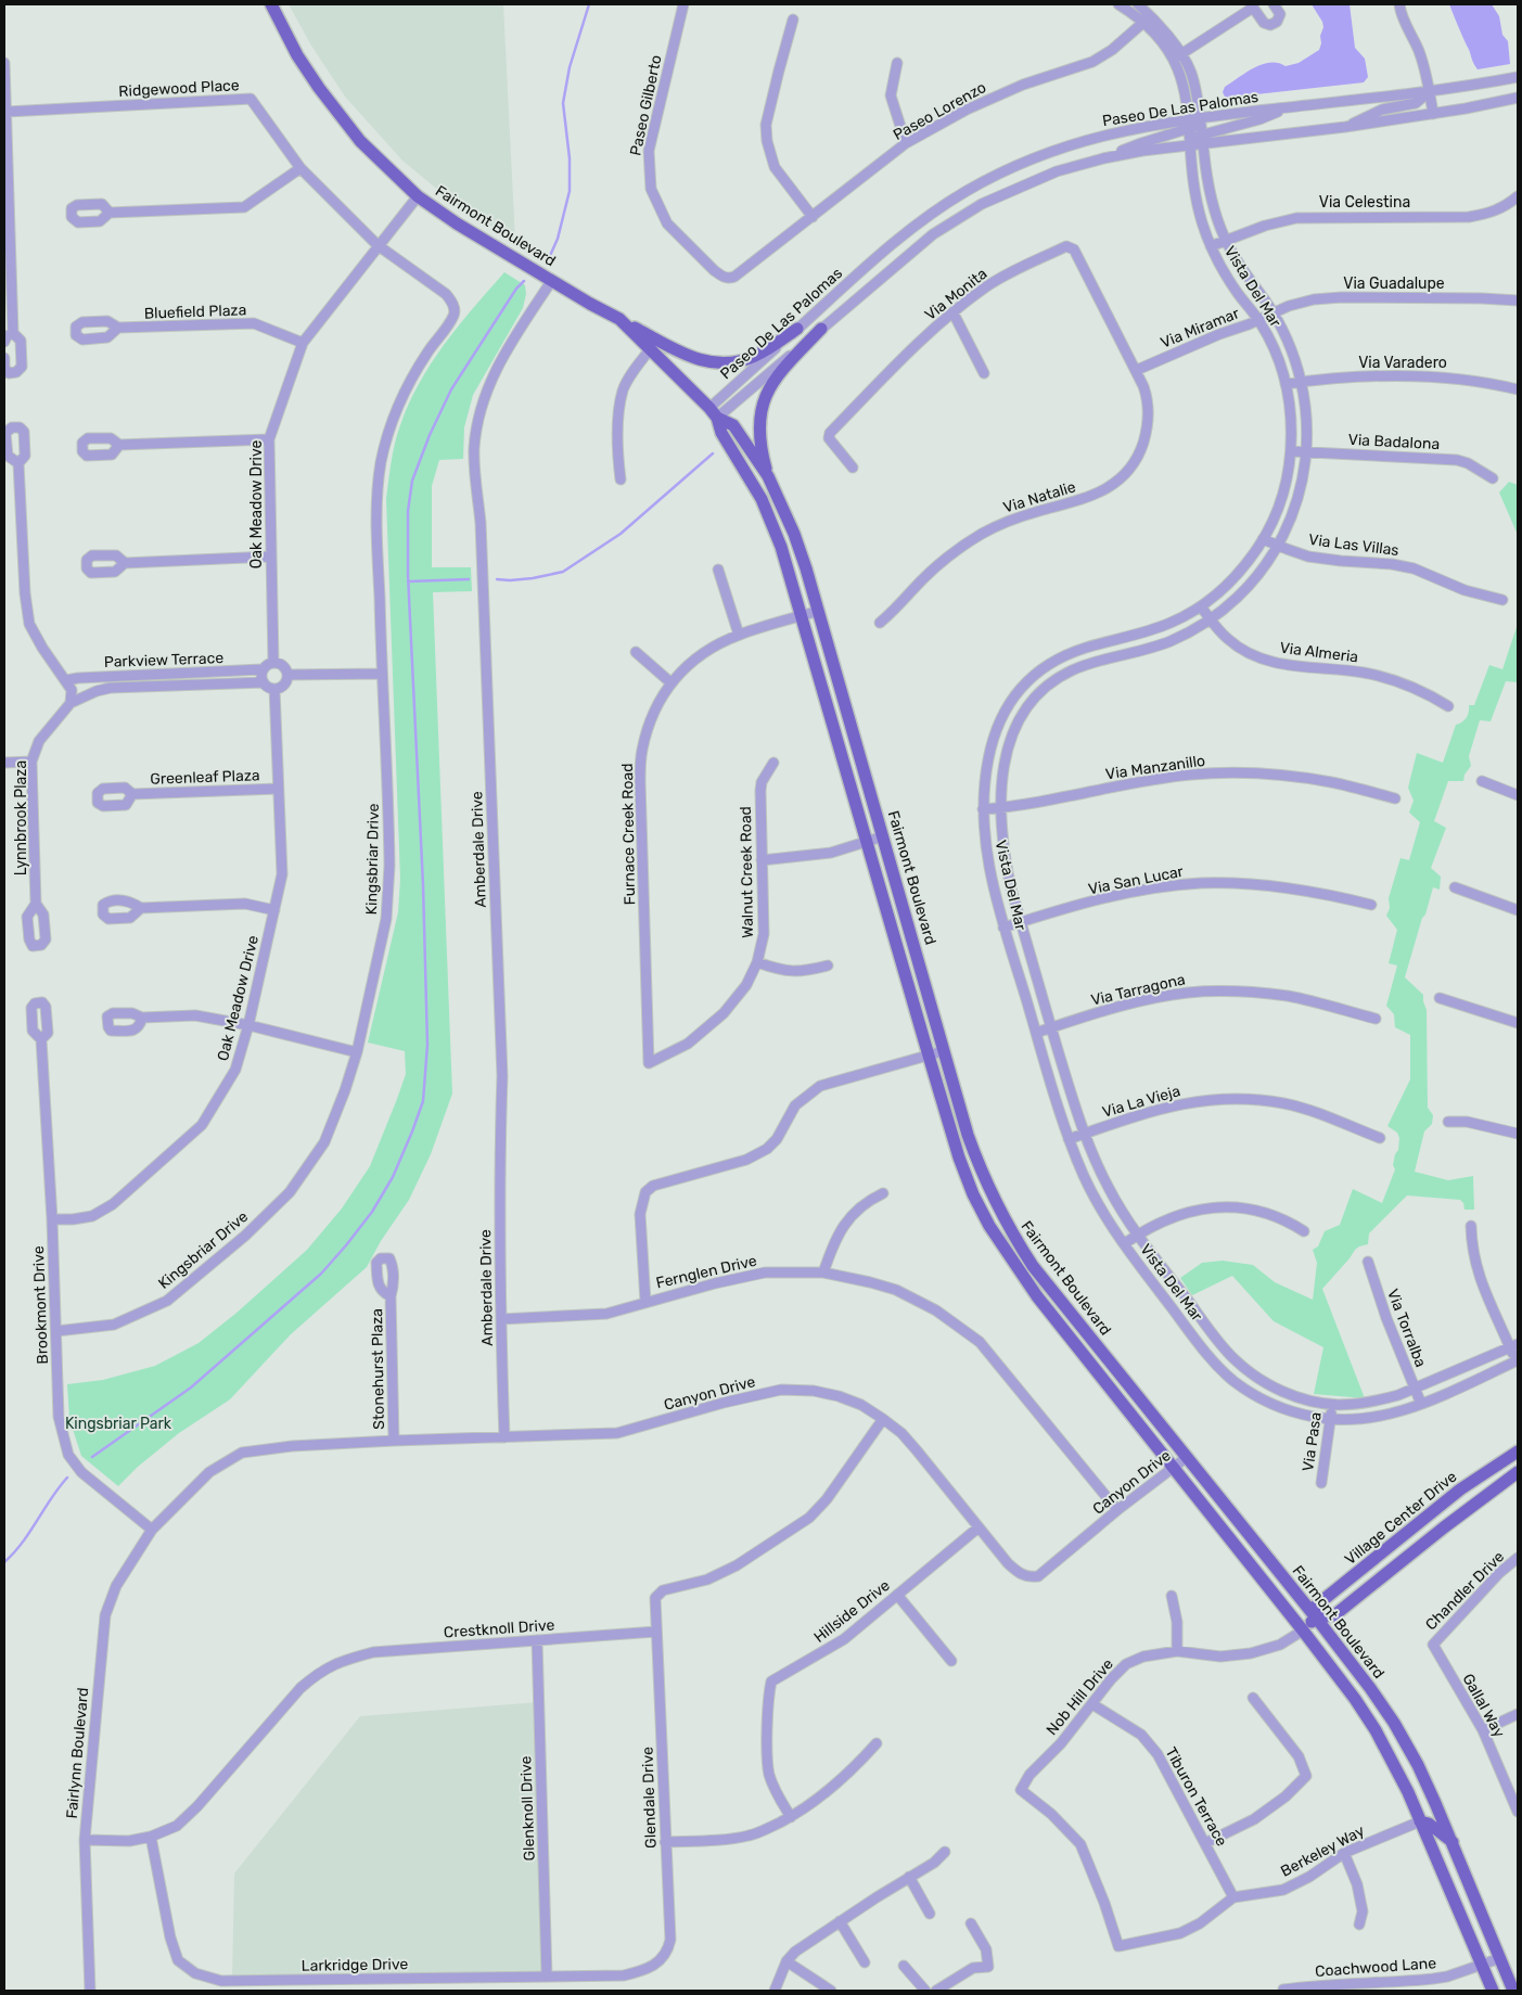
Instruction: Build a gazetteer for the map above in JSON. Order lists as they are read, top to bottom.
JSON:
{
  "streets": {
    "main road": ["Fairmont Boulevard", "Village Center Drive"],
    "street": [
      "Ridgewood Place",
      "Paseo Gilberto",
      "Paseo De Las Palomas",
      "Paseo Lorenzo",
      "Via Celestina",
      "Via Guadalupe",
      "Vista Del Mar",
      "Via Monita",
      "Bluefield Plaza",
      "Via Miramar",
      "Via Varadero",
      "Via Badalona",
      "Via Natalie",
      "Oak Meadow Drive",
      "Via Las Villas",
      "Via Almeria",
      "Parkview Terrace",
      "Via Manzanillo",
      "Greenleaf Plaza",
      "Lynnbrook Plaza",
      "Furnace Creek Road",
      "Amberdale Drive",
      "Kingsbriar Drive",
      "Walnut Creek Road",
      "Via San Lucar",
      "Via Tarragona",
      "Via La Vieja",
      "Fernglen Drive",
      "Brookmont Drive",
      "Via Torralba",
      "Stonehurst Plaza",
      "Canyon Drive",
      "Via Pasa",
      "Chandler Drive",
      "Hillside Drive",
      "Crestknoll Drive",
      "Nob Hill Drive",
      "Gallal Way",
      "Fairlynn Boulevard",
      "Tiburon Terrace",
      "Glendale Drive",
      "Glenknoll Drive",
      "Berkeley Way",
      "Larkridge Drive",
      "Coachwood Lane"
    ]
  },
  "crossings": [
    ["Ridgewood Place", "Oak Meadow Drive"],
    ["Ridgewood Place", "Kingsbriar Drive"],
    ["Paseo Gilberto", "Paseo Lorenzo"],
    ["Paseo De Las Palomas", "Fairmont Boulevard"],
    ["Paseo De Las Palomas", "Vista Del Mar"],
    ["Via Celestina", "Vista Del Mar"],
    ["Fairmont Boulevard", "Oak Meadow Drive"],
    ["Fairmont Boulevard", "Furnace Creek Road"],
    ["Fairmont Boulevard", "Amberdale Drive"],
    ["Fairmont Boulevard", "Canyon Drive"],
    ["Fairmont Boulevard", "Village Center Drive"],
    ["Fairmont Boulevard", "Nob Hill Drive"],
    ["Fairmont Boulevard", "Berkeley Way"],
    ["Fairmont Boulevard", "Coachwood Lane"],
    ["Via Guadalupe", "Vista Del Mar"],
    ["Via Guadalupe", "Via Miramar"],
    ["Vista Del Mar", "Via Miramar"],
    ["Vista Del Mar", "Via Varadero"],
    ["Vista Del Mar", "Via Badalona"],
    ["Vista Del Mar", "Via Las Villas"],
    ["Vista Del Mar", "Via Almeria"],
    ["Vista Del Mar", "Via Manzanillo"],
    ["Vista Del Mar", "Via San Lucar"],
    ["Vista Del Mar", "Via Tarragona"],
    ["Vista Del Mar", "Via La Vieja"],
    ["Vista Del Mar", "Via Torralba"],
    ["Vista Del Mar", "Via Pasa"],
    ["Via Monita", "Via Miramar"],
    ["Via Monita", "Via Natalie"],
    ["Bluefield Plaza", "Oak Meadow Drive"],
    ["Via Miramar", "Via Natalie"],
    ["Oak Meadow Drive", "Parkview Terrace"],
    ["Oak Meadow Drive", "Greenleaf Plaza"],
    ["Oak Meadow Drive", "Brookmont Drive"],
    ["Parkview Terrace", "Lynnbrook Plaza"],
    ["Furnace Creek Road", "Walnut Creek Road"],
    ["Amberdale Drive", "Fernglen Drive"],
    ["Amberdale Drive", "Canyon Drive"],
    ["Kingsbriar Drive", "Brookmont Drive"],
    ["Fernglen Drive", "Canyon Drive"],
    ["Brookmont Drive", "Canyon Drive"],
    ["Brookmont Drive", "Fairlynn Boulevard"],
    ["Stonehurst Plaza", "Canyon Drive"],
    ["Canyon Drive", "Hillside Drive"],
    ["Canyon Drive", "Fairlynn Boulevard"],
    ["Village Center Drive", "Nob Hill Drive"],
    ["Chandler Drive", "Gallal Way"],
    ["Crestknoll Drive", "Fairlynn Boulevard"],
    ["Crestknoll Drive", "Glendale Drive"],
    ["Crestknoll Drive", "Glenknoll Drive"],
    ["Crestknoll Drive", "Larkridge Drive"],
    ["Nob Hill Drive", "Tiburon Terrace"],
    ["Nob Hill Drive", "Berkeley Way"],
    ["Tiburon Terrace", "Berkeley Way"],
    ["Glendale Drive", "Larkridge Drive"],
    ["Glenknoll Drive", "Larkridge Drive"]
  ],
  "parks": ["Kingsbriar Park"]
}
